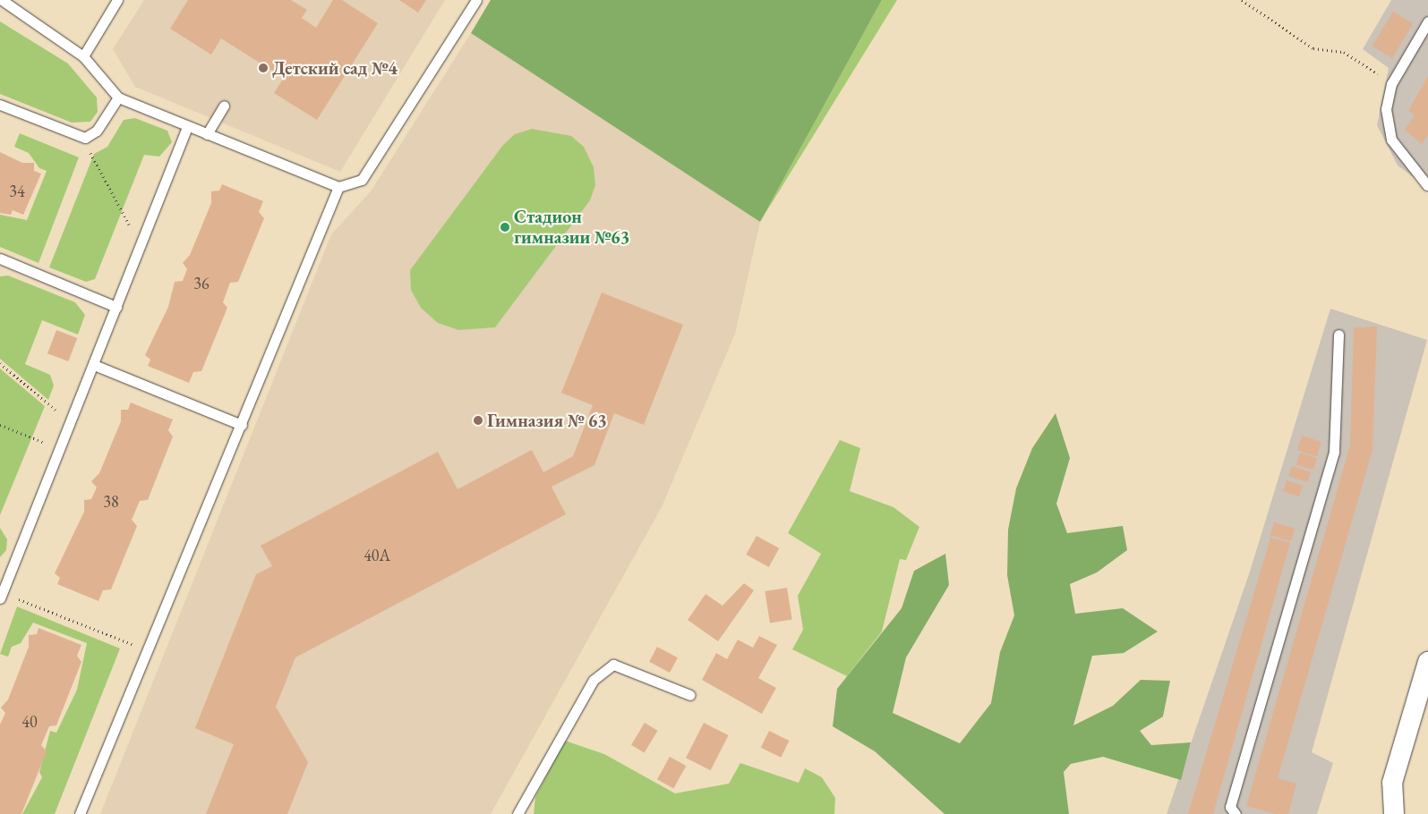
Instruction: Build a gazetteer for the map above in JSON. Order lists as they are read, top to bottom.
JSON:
{
  "places": ["Детский сад №4", "Стадион гимназии №63", "Гимназия № 63"],
  "house_numbers": [
    "34",
    "36",
    "38",
    "40А",
    "40"
  ]
}
